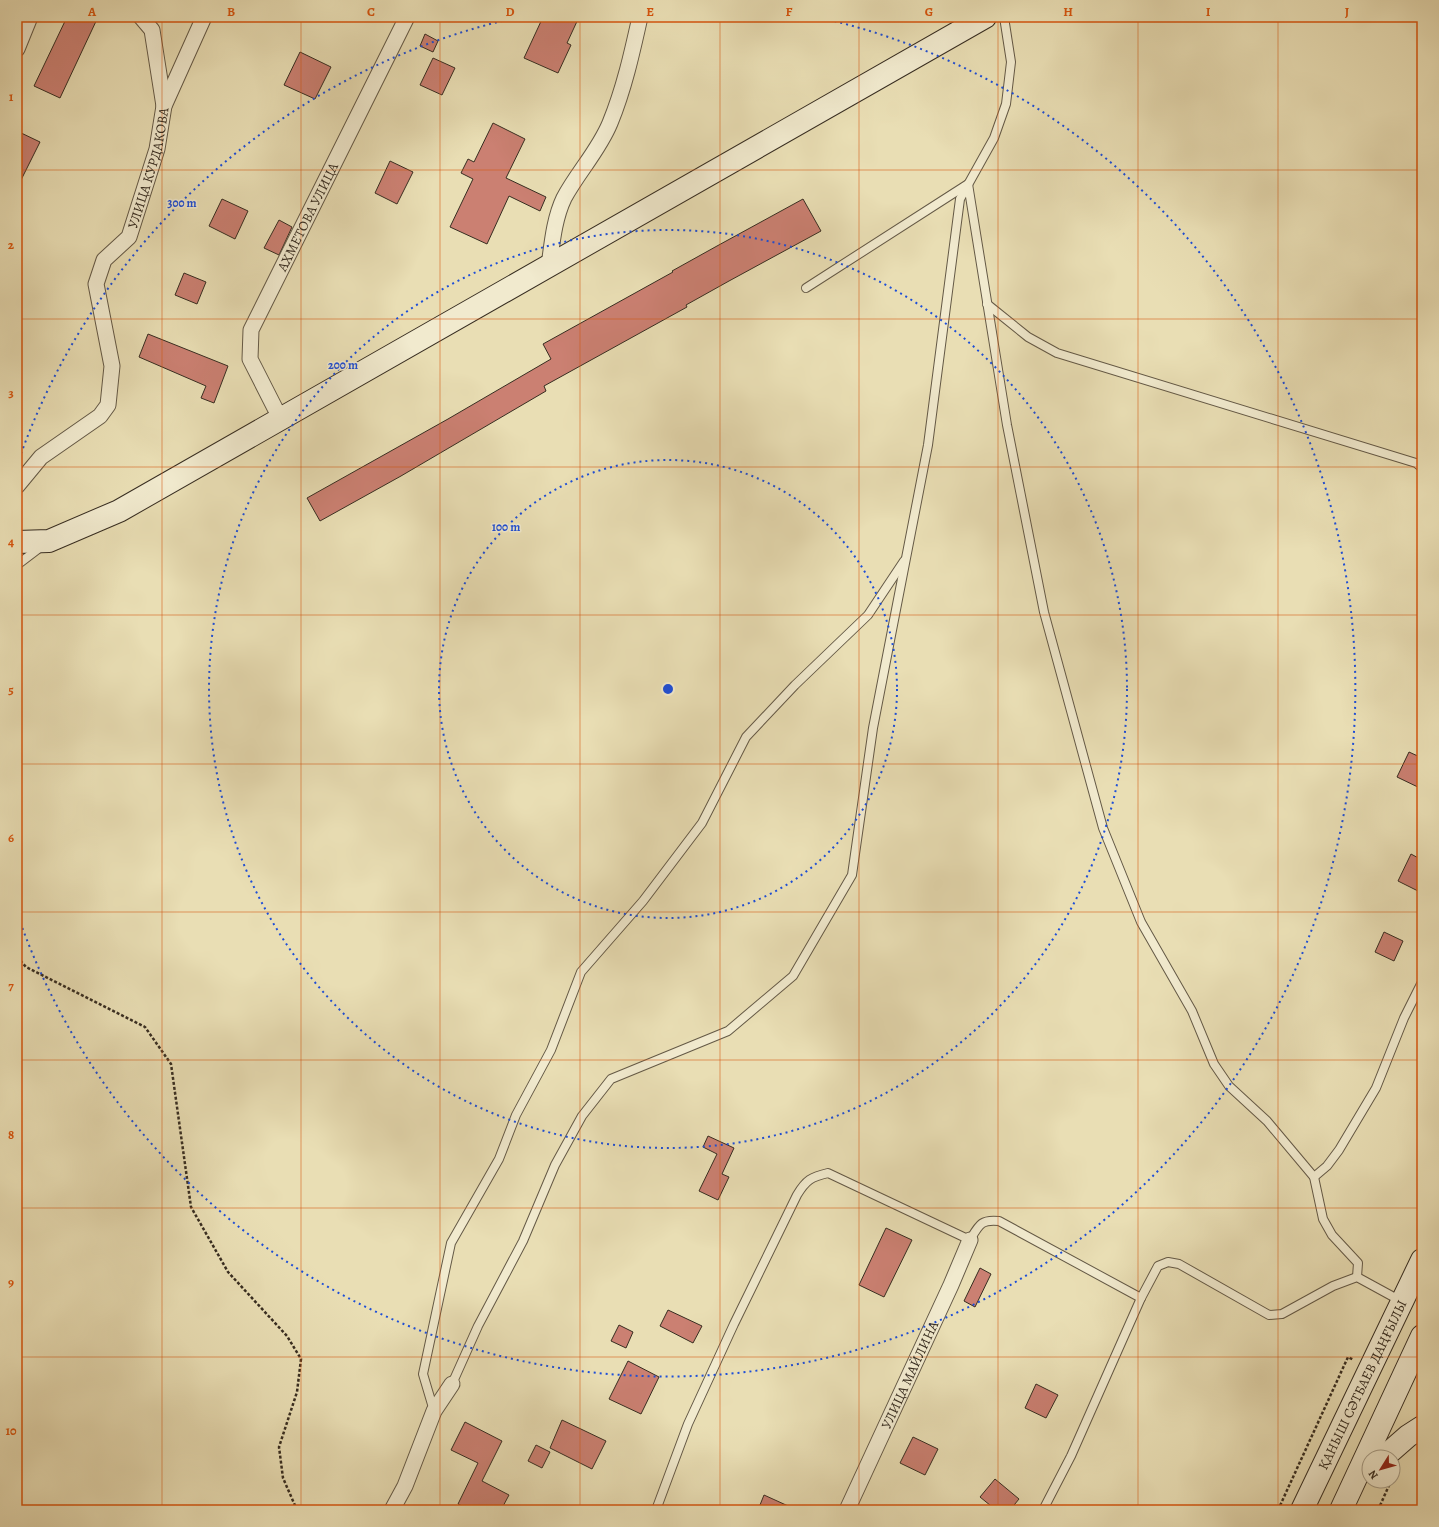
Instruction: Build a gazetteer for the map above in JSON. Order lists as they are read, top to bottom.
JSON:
{
  "streets": {
    "street": [
      "УЛИЦА КУРДАКОВА",
      "АХМЕТОВА УЛИЦА",
      "УЛИЦА МАЙЛИНА",
      "ҚАНЫШ СӘТБАЕВ ДАҢҒЫЛЫ"
    ]
  },
  "north": "bottom left",
  "grid": {
    "columns": [
      "A",
      "B",
      "C",
      "D",
      "E",
      "F",
      "G",
      "H",
      "I",
      "J"
    ],
    "rows": [
      "1",
      "2",
      "3",
      "4",
      "5",
      "6",
      "7",
      "8",
      "9",
      "10"
    ]
  },
  "rings": ["300 m", "200 m", "100 m"]
}
